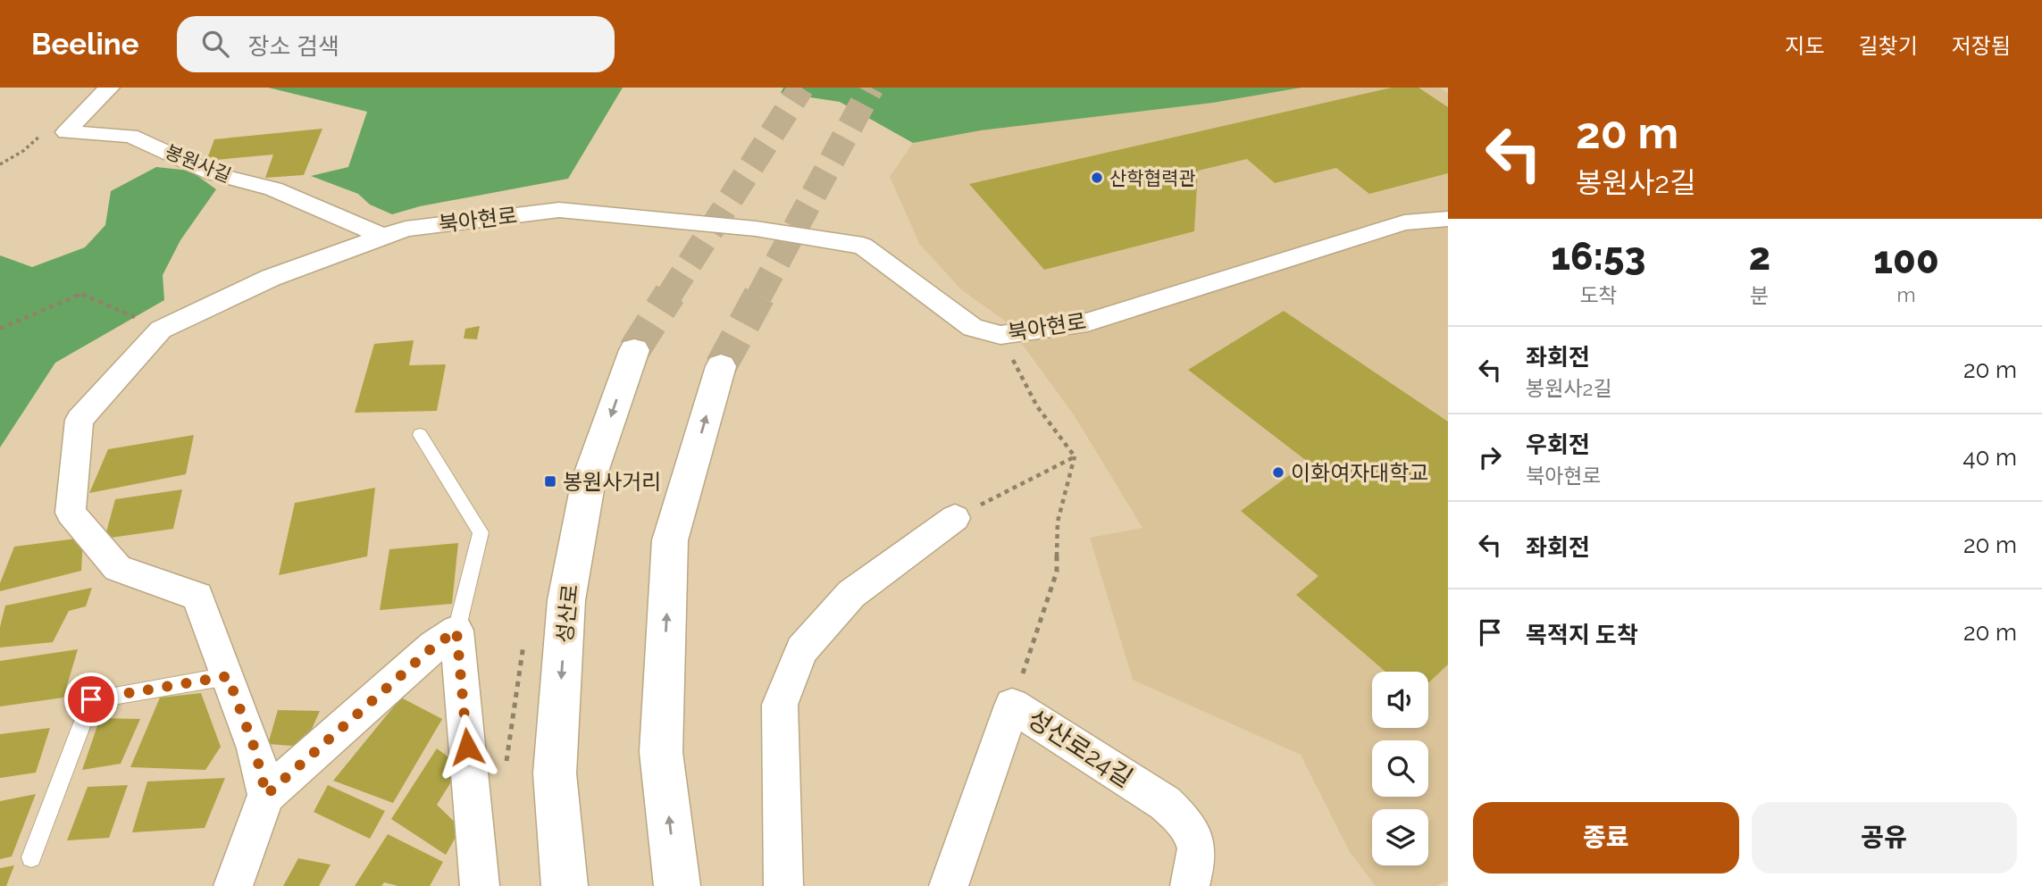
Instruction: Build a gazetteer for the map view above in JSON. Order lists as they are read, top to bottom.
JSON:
{
  "streets": {
    "main road": ["성산로"],
    "street": ["봉원사길", "북아현로", "성산로24길"]
  },
  "crossings": [
    ["봉원사길", "북아현로"]
  ],
  "places": {
    "other": ["산학협력관", "이화여자대학교"],
    "transit": ["봉원사거리"]
  },
  "page": {
    "header": "Beeline",
    "search": "장소 검색",
    "nav": ["지도", "길찾기", "저장됨"],
    "turn": ["20 m", "봉원사2길"],
    "eta": [
      "16:53",
      "도착",
      "2",
      "분",
      "100",
      "m"
    ],
    "list": [
      {
        "name": "좌회전",
        "note": "봉원사2길",
        "value": "20 m"
      },
      {
        "name": "우회전",
        "note": "북아현로",
        "value": "40 m"
      },
      {
        "name": "좌회전",
        "value": "20 m"
      },
      {
        "name": "목적지 도착",
        "value": "20 m"
      }
    ],
    "buttons": ["종료", "공유"]
  }
}
